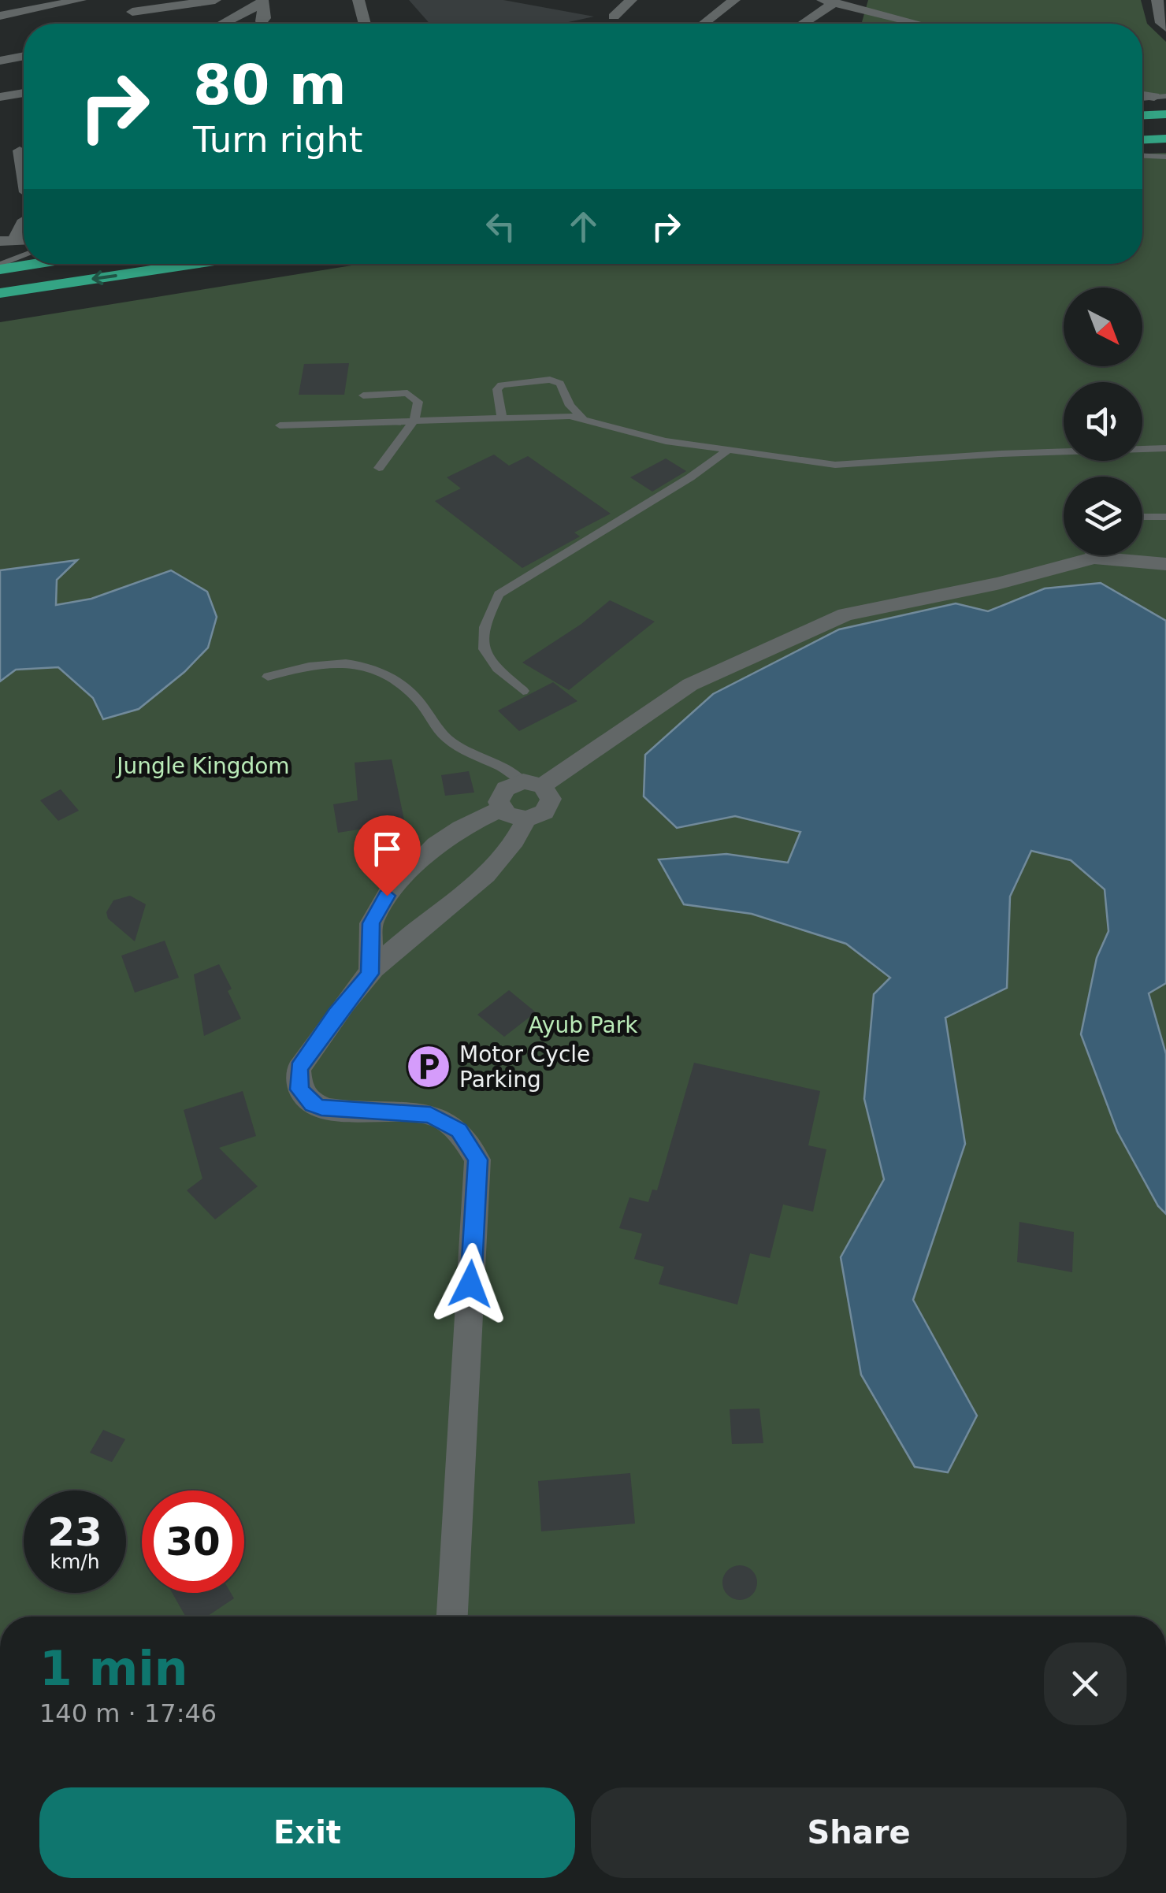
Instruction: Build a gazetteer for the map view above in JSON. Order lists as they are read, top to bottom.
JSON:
{
  "parks": ["Jungle Kingdom", "Ayub Park"],
  "places": {
    "parking": ["Motor Cycle Parking"]
  },
  "north": "bottom right",
  "page": {
    "turn": ["80 m", "Turn right"],
    "speed": "23 km/h",
    "limit": "30",
    "heading": ["1 min", "140 m · 17:46"],
    "buttons": ["Exit", "Share"]
  }
}
